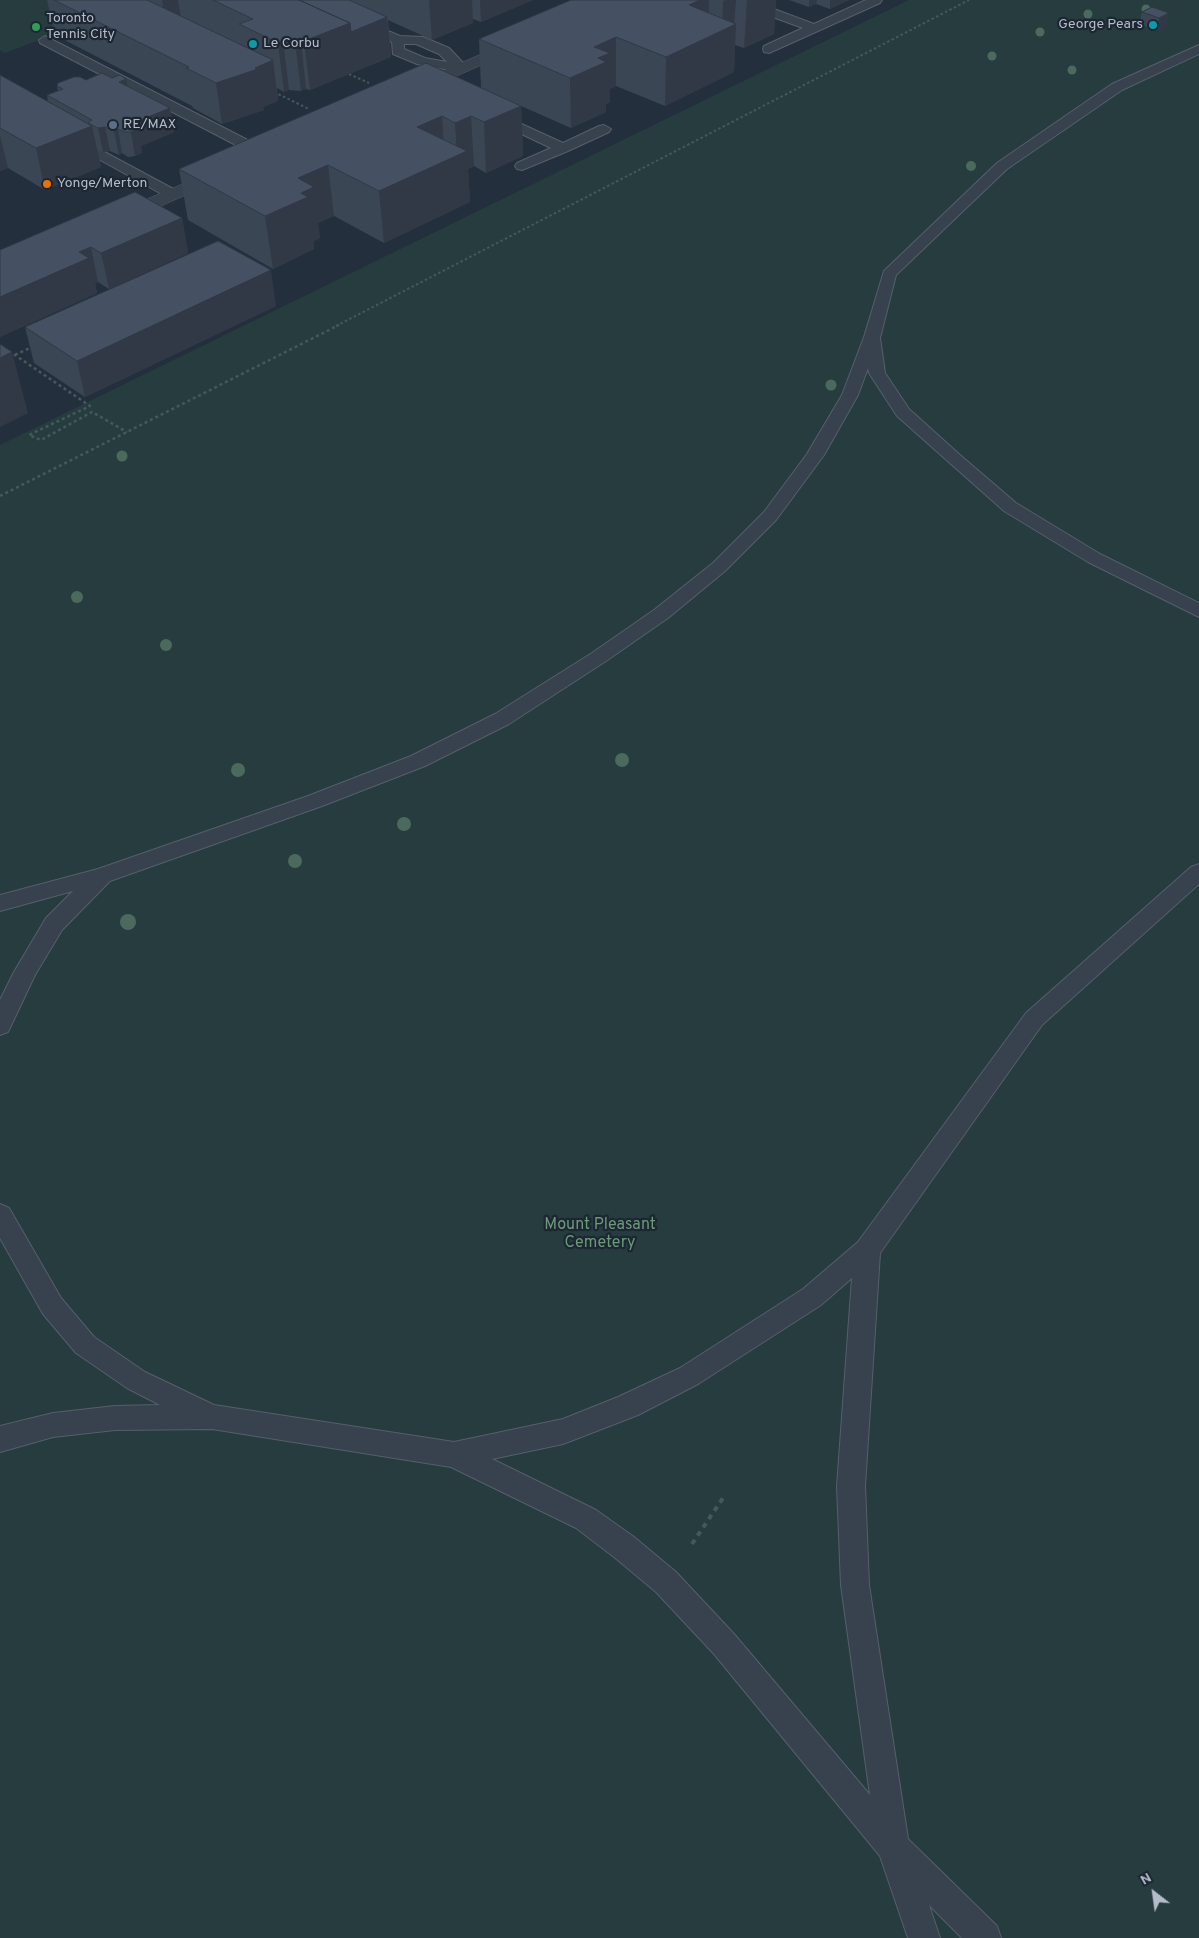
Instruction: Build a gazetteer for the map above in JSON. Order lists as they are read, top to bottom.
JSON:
{
  "parks": ["Mount Pleasant Cemetery"],
  "places": [
    "George Pears",
    "Toronto Tennis City",
    "Le Corbu",
    "RE/MAX",
    "Yonge/Merton"
  ],
  "north": "top left"
}
